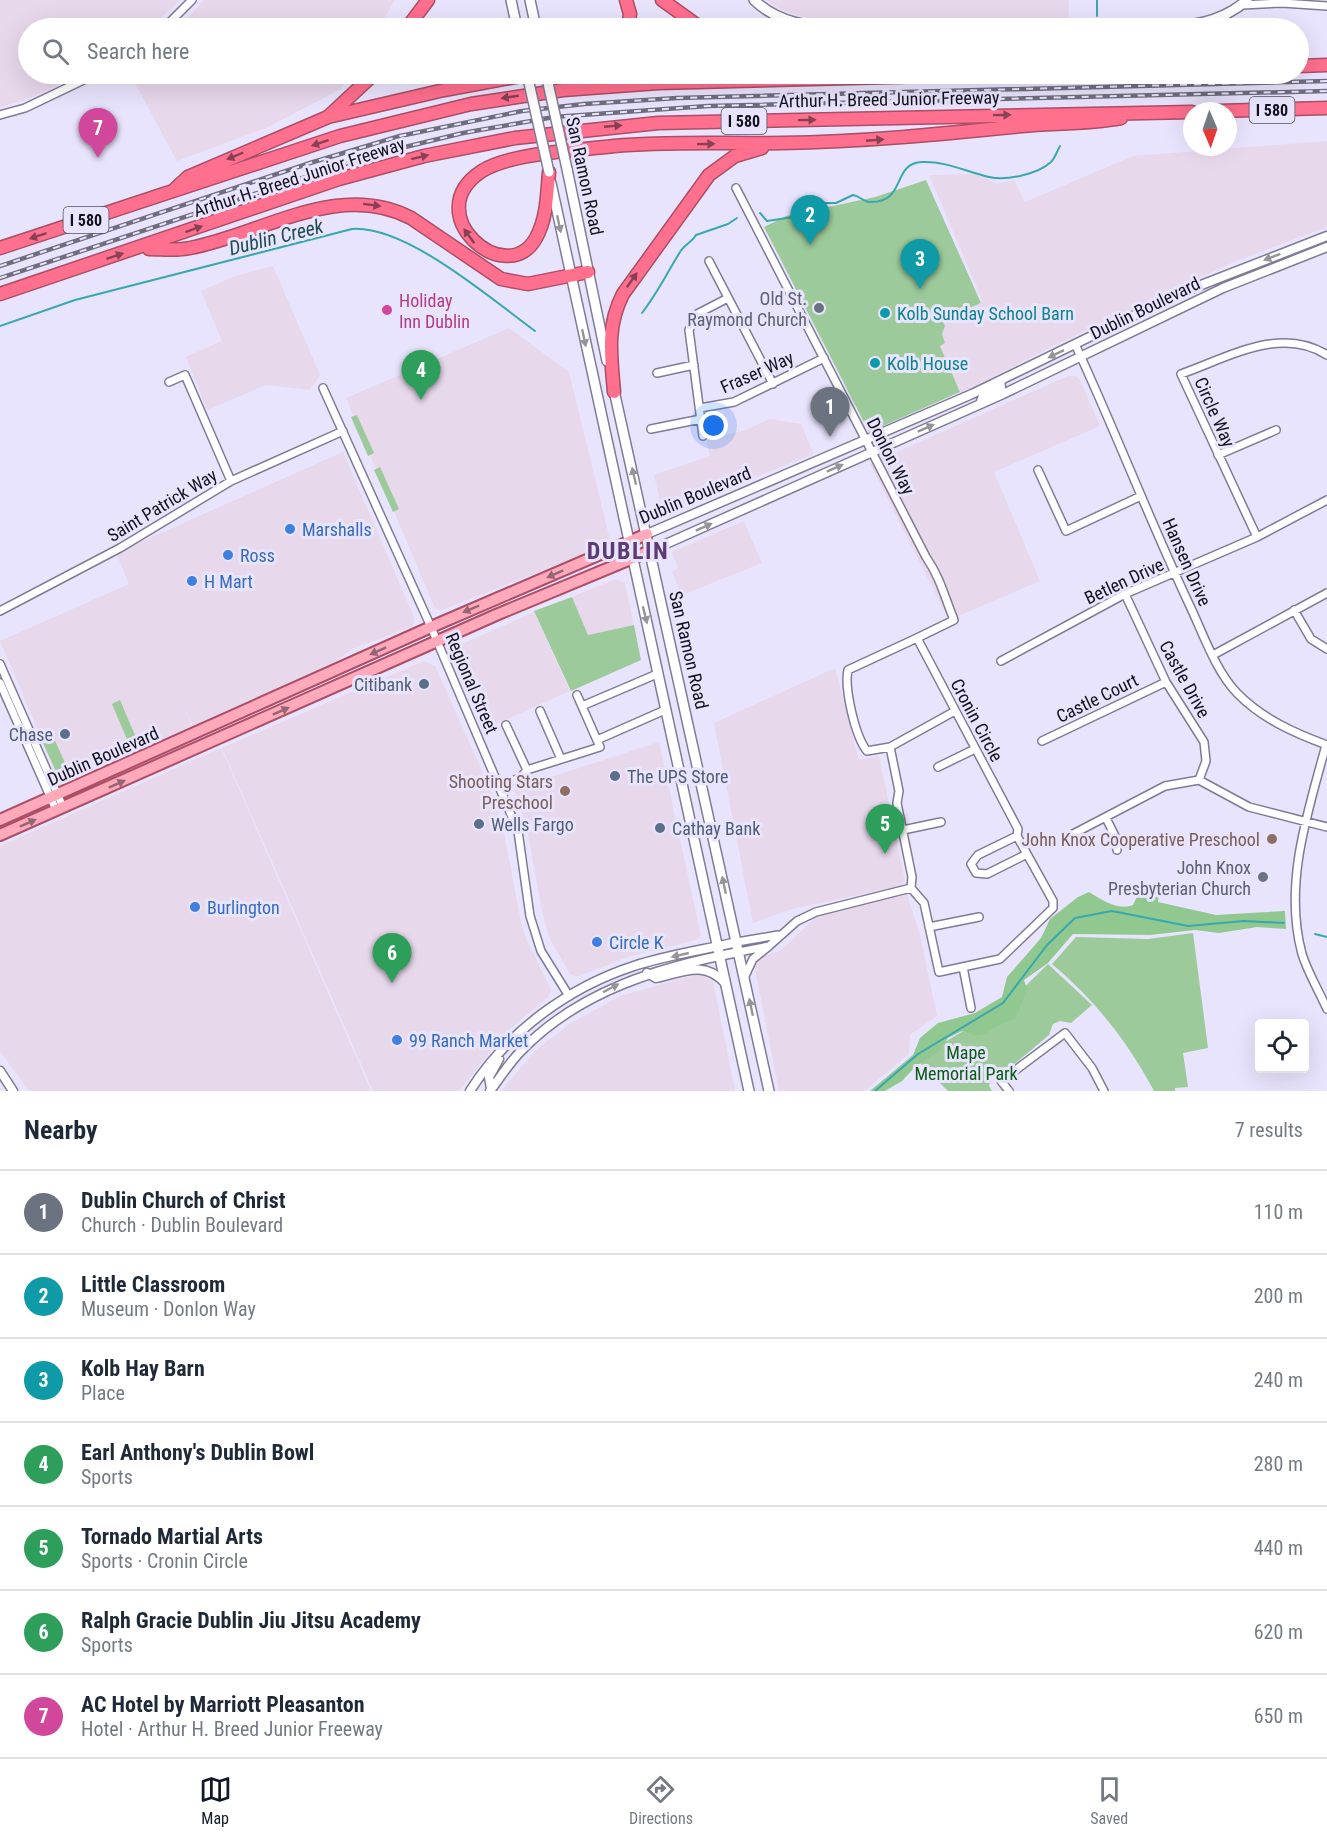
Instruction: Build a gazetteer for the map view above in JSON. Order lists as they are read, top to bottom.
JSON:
{
  "streets": {
    "highway": ["Arthur H. Breed Junior Freeway", "I 580"],
    "main road": ["San Ramon Road", "Dublin Boulevard"],
    "street": [
      "Fraser Way",
      "Circle Way",
      "Donlon Way",
      "Saint Patrick Way",
      "Hansen Drive",
      "Betlen Drive",
      "Castle Drive",
      "Regional Street",
      "Castle Court",
      "Cronin Circle"
    ]
  },
  "crossings": [
    ["San Ramon Road", "Dublin Boulevard"],
    ["Dublin Boulevard", "Donlon Way"],
    ["Dublin Boulevard", "Hansen Drive"],
    ["Dublin Boulevard", "Regional Street"],
    ["Fraser Way", "Donlon Way"],
    ["Circle Way", "Betlen Drive"],
    ["Donlon Way", "Cronin Circle"],
    ["Saint Patrick Way", "Regional Street"],
    ["Hansen Drive", "Betlen Drive"],
    ["Betlen Drive", "Castle Drive"],
    ["Castle Drive", "Castle Court"]
  ],
  "districts": ["DUBLIN"],
  "water": ["Dublin Creek"],
  "parks": ["Mape Memorial Park"],
  "places": [
    "Old St. Raymond Church",
    "Holiday Inn Dublin",
    "Kolb Sunday School Barn",
    "Kolb House",
    "Marshalls",
    "Ross",
    "H Mart",
    "Citibank",
    "Chase",
    "The UPS Store",
    "Shooting Stars Preschool",
    "Wells Fargo",
    "Cathay Bank",
    "John Knox Cooperative Preschool",
    "John Knox Presbyterian Church",
    "Burlington",
    "Circle K",
    "99 Ranch Market"
  ],
  "north": "bottom",
  "page": {
    "search": "Search here",
    "pins": [
      "7",
      "2",
      "3",
      "4",
      "1",
      "5",
      "6"
    ],
    "heading": ["Nearby", "7 results"],
    "list": [
      {
        "mark": "1",
        "name": "Dublin Church of Christ",
        "note": "Church · Dublin Boulevard",
        "value": "110 m"
      },
      {
        "mark": "2",
        "name": "Little Classroom",
        "note": "Museum · Donlon Way",
        "value": "200 m"
      },
      {
        "mark": "3",
        "name": "Kolb Hay Barn",
        "note": "Place",
        "value": "240 m"
      },
      {
        "mark": "4",
        "name": "Earl Anthony's Dublin Bowl",
        "note": "Sports",
        "value": "280 m"
      },
      {
        "mark": "5",
        "name": "Tornado Martial Arts",
        "note": "Sports · Cronin Circle",
        "value": "440 m"
      },
      {
        "mark": "6",
        "name": "Ralph Gracie Dublin Jiu Jitsu Academy",
        "note": "Sports",
        "value": "620 m"
      },
      {
        "mark": "7",
        "name": "AC Hotel by Marriott Pleasanton",
        "note": "Hotel · Arthur H. Breed Junior Freeway",
        "value": "650 m"
      }
    ],
    "nav": ["Map", "Directions", "Saved"]
  }
}
